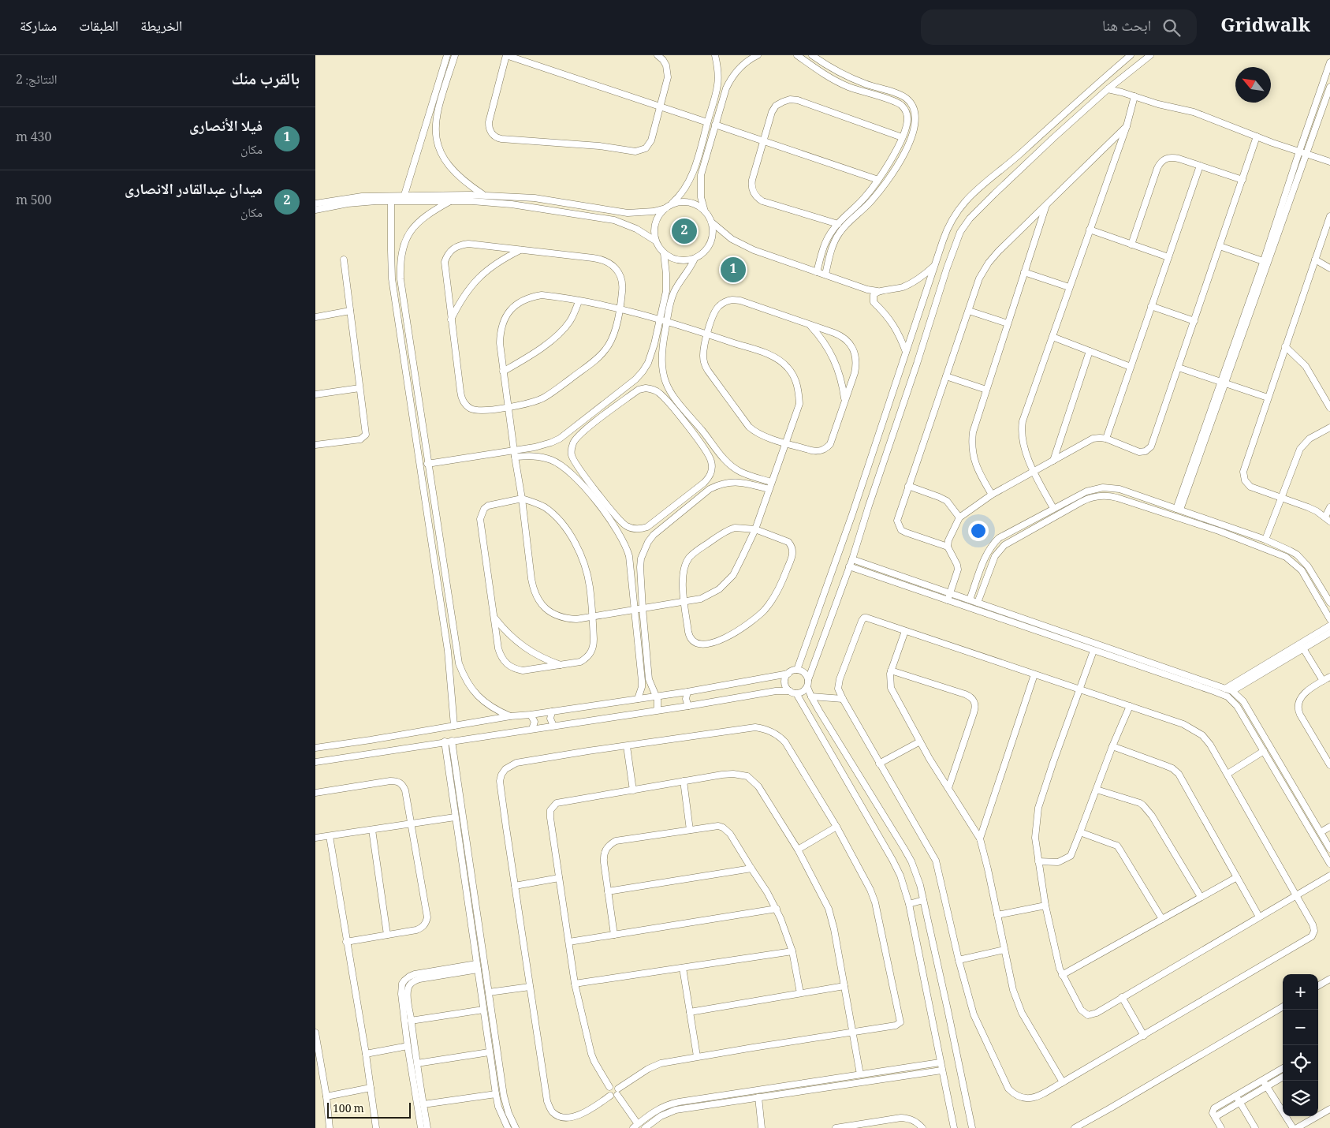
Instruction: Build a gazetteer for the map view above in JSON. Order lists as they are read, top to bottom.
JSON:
{
  "scale_bar": "100 m",
  "north": "top left",
  "page": {
    "header": "Gridwalk",
    "search": "ابحث هنا",
    "nav": ["الخريطة", "الطبقات", "مشاركة"],
    "heading": ["بالقرب منك", "النتائج: 2"],
    "list": [
      {
        "mark": "1",
        "name": "فيلا الأنصارى",
        "note": "مكان",
        "value": "430 m"
      },
      {
        "mark": "2",
        "name": "ميدان عبدالقادر الانصارى",
        "note": "مكان",
        "value": "500 m"
      }
    ],
    "pins": ["2", "1"],
    "map_buttons": ["+", "−"],
    "scale": "100 m"
  }
}
